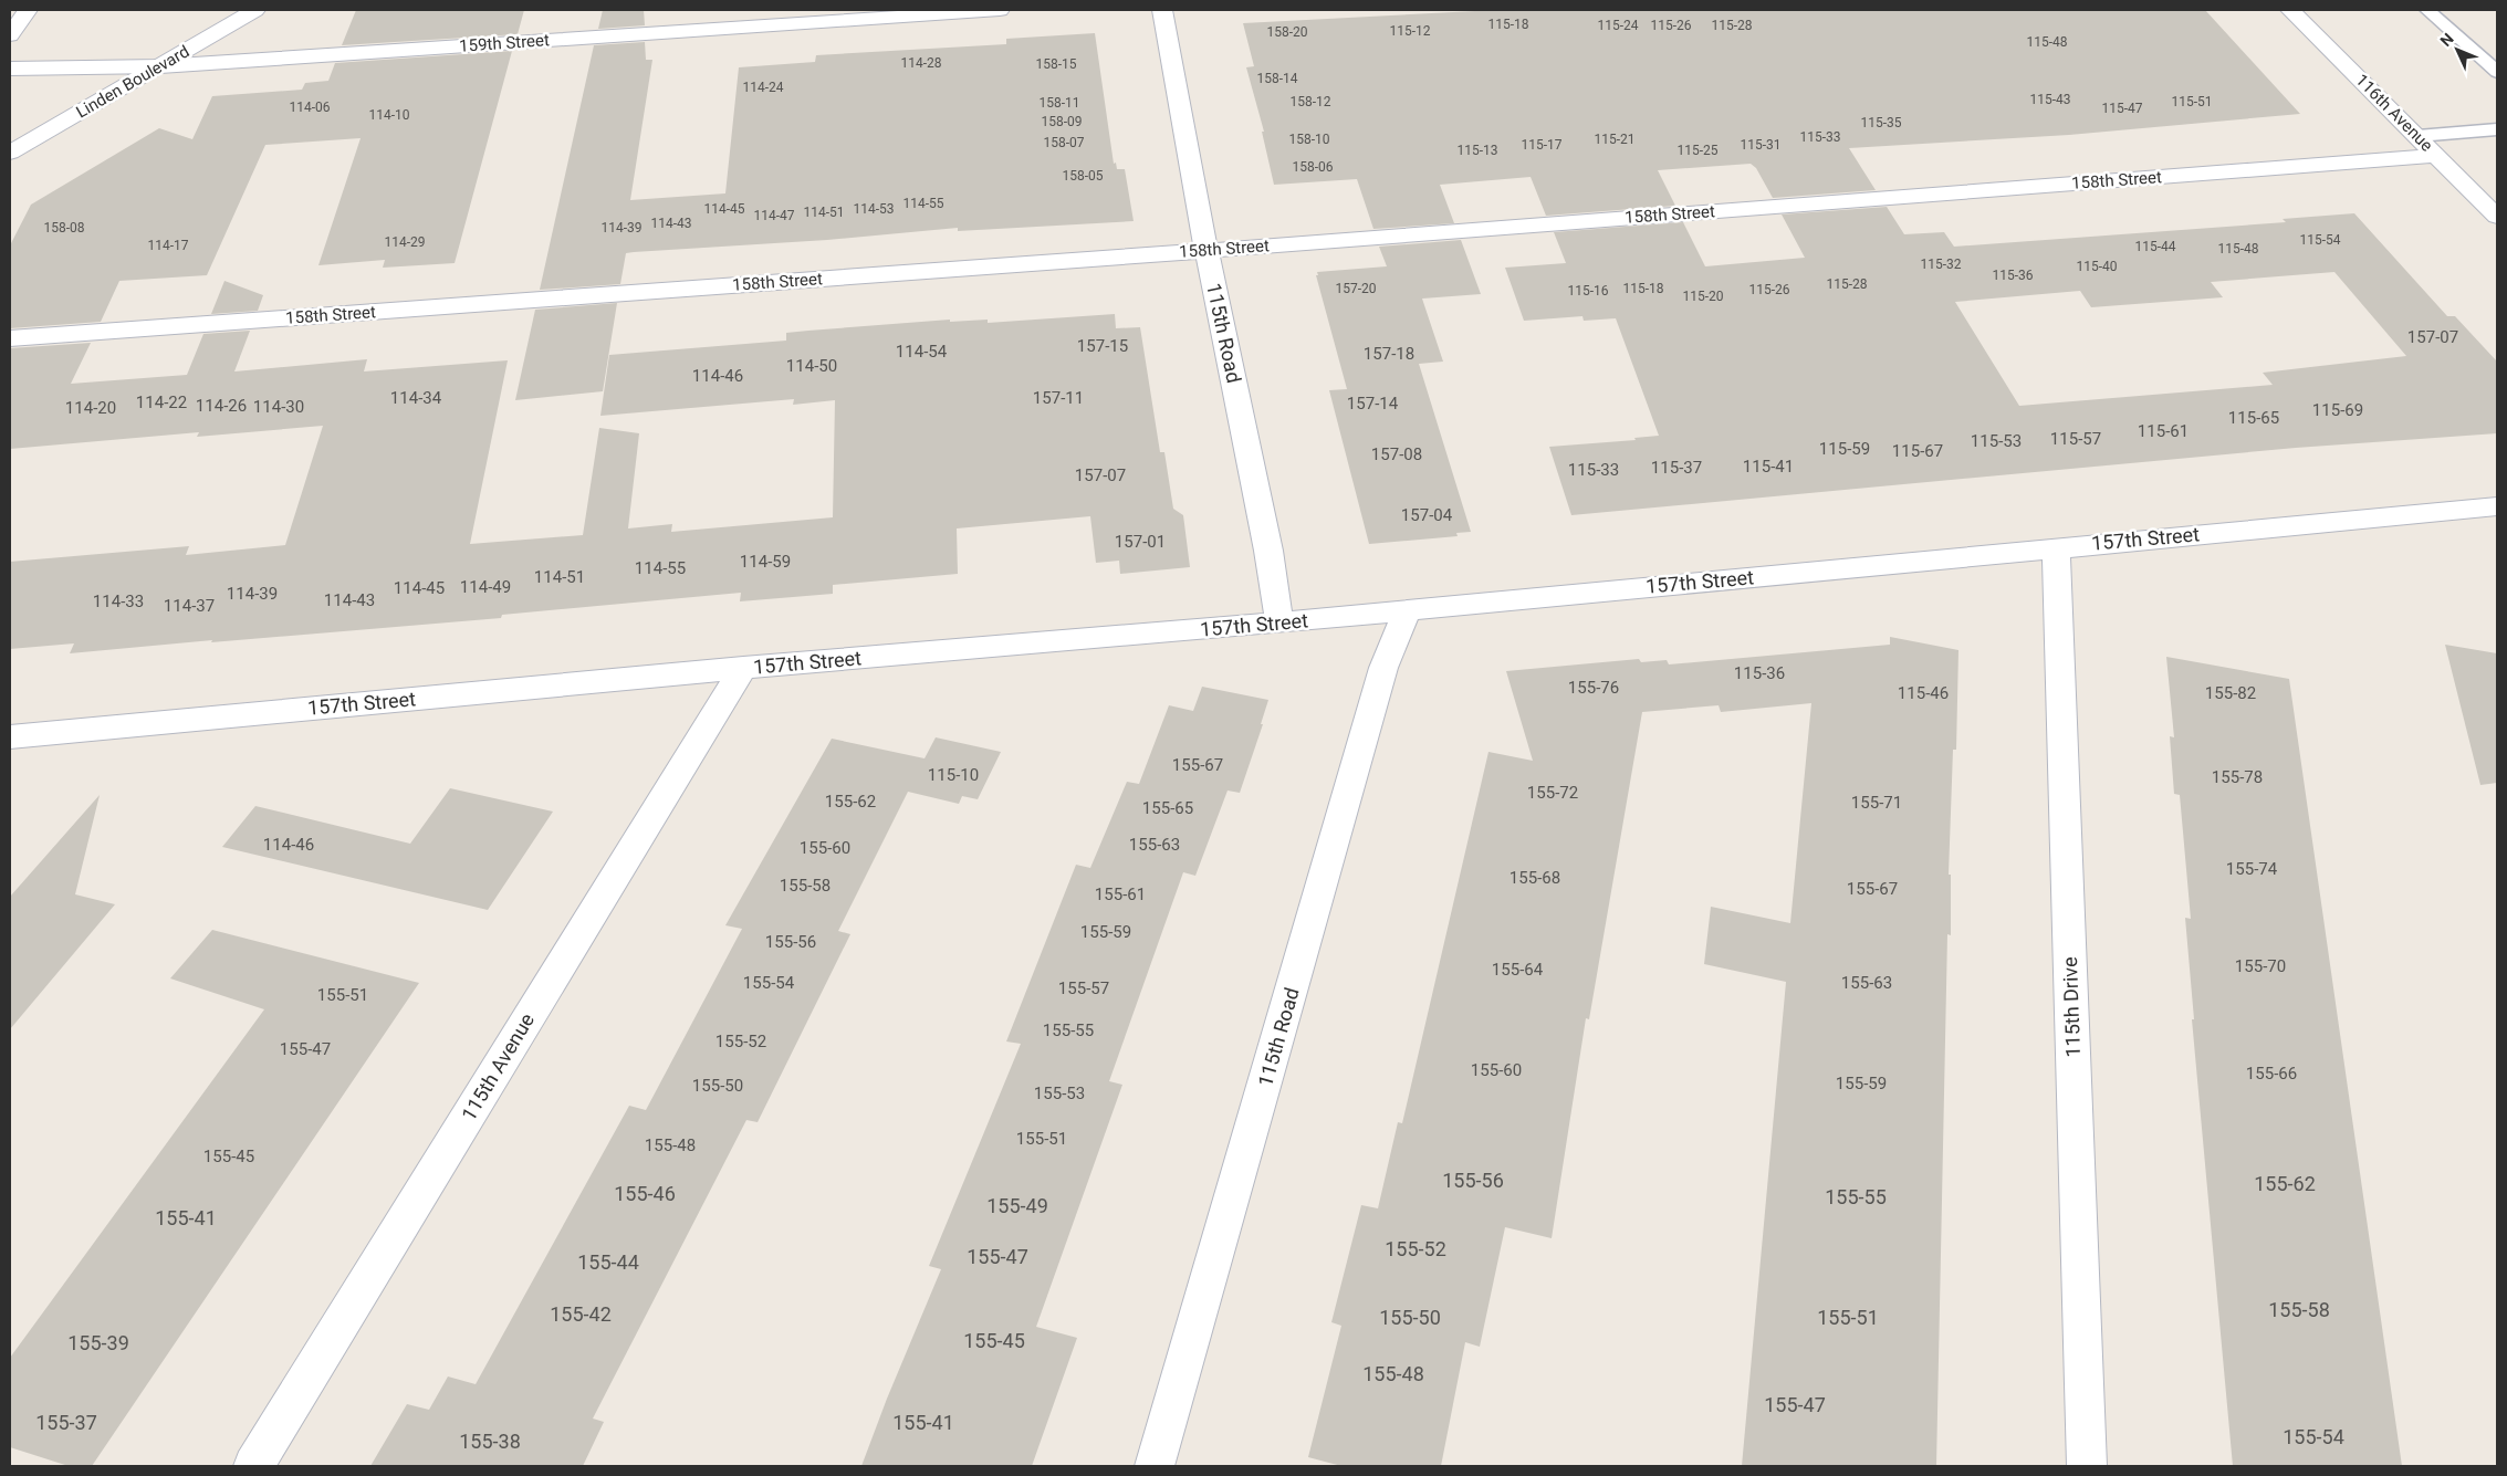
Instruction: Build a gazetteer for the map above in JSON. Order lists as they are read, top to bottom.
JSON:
{
  "streets": {
    "street": [
      "159th Street",
      "Linden Boulevard",
      "116th Avenue",
      "158th Street",
      "115th Road",
      "157th Street",
      "115th Drive",
      "115th Avenue"
    ]
  },
  "crossings": [
    ["159th Street", "Linden Boulevard"],
    ["116th Avenue", "158th Street"],
    ["158th Street", "115th Road"],
    ["115th Road", "157th Street"],
    ["157th Street", "115th Drive"],
    ["157th Street", "115th Avenue"]
  ],
  "house_numbers": [
    "115-18",
    "115-24",
    "115-26",
    "115-28",
    "115-12",
    "158-20",
    "115-48",
    "114-28",
    "158-15",
    "158-14",
    "114-24",
    "115-43",
    "158-12",
    "115-51",
    "158-11",
    "114-06",
    "115-47",
    "114-10",
    "158-09",
    "115-35",
    "115-33",
    "158-10",
    "115-21",
    "158-07",
    "115-17",
    "115-31",
    "115-13",
    "115-25",
    "158-06",
    "158-05",
    "114-55",
    "114-45",
    "114-53",
    "114-51",
    "114-47",
    "114-43",
    "158-08",
    "114-39",
    "115-54",
    "114-29",
    "114-17",
    "115-44",
    "115-48",
    "115-32",
    "115-40",
    "115-36",
    "115-28",
    "157-20",
    "115-18",
    "115-26",
    "115-16",
    "115-20",
    "157-07",
    "157-15",
    "114-54",
    "157-18",
    "114-50",
    "114-46",
    "114-34",
    "157-11",
    "114-22",
    "157-14",
    "114-26",
    "114-30",
    "114-20",
    "115-69",
    "115-65",
    "115-61",
    "115-57",
    "115-53",
    "115-59",
    "115-67",
    "157-08",
    "115-41",
    "115-37",
    "115-33",
    "157-07",
    "157-04",
    "157-01",
    "114-59",
    "114-55",
    "114-51",
    "114-49",
    "114-45",
    "114-39",
    "114-43",
    "114-33",
    "114-37",
    "115-36",
    "155-76",
    "115-46",
    "155-82",
    "155-67",
    "115-10",
    "155-78",
    "155-72",
    "155-62",
    "155-71",
    "155-65",
    "114-46",
    "155-63",
    "155-60",
    "155-74",
    "155-68",
    "155-58",
    "155-67",
    "155-61",
    "155-59",
    "155-56",
    "155-70",
    "155-64",
    "155-54",
    "155-63",
    "155-57",
    "155-51",
    "155-55",
    "155-52",
    "155-47",
    "155-60",
    "155-66",
    "155-59",
    "155-50",
    "155-53",
    "155-51",
    "155-48",
    "155-45",
    "155-56",
    "155-62",
    "155-46",
    "155-55",
    "155-49",
    "155-41",
    "155-52",
    "155-47",
    "155-44",
    "155-58",
    "155-42",
    "155-50",
    "155-51",
    "155-45",
    "155-39",
    "155-48",
    "155-47",
    "155-37",
    "155-41",
    "155-54",
    "155-38"
  ],
  "north": "top left"
}
